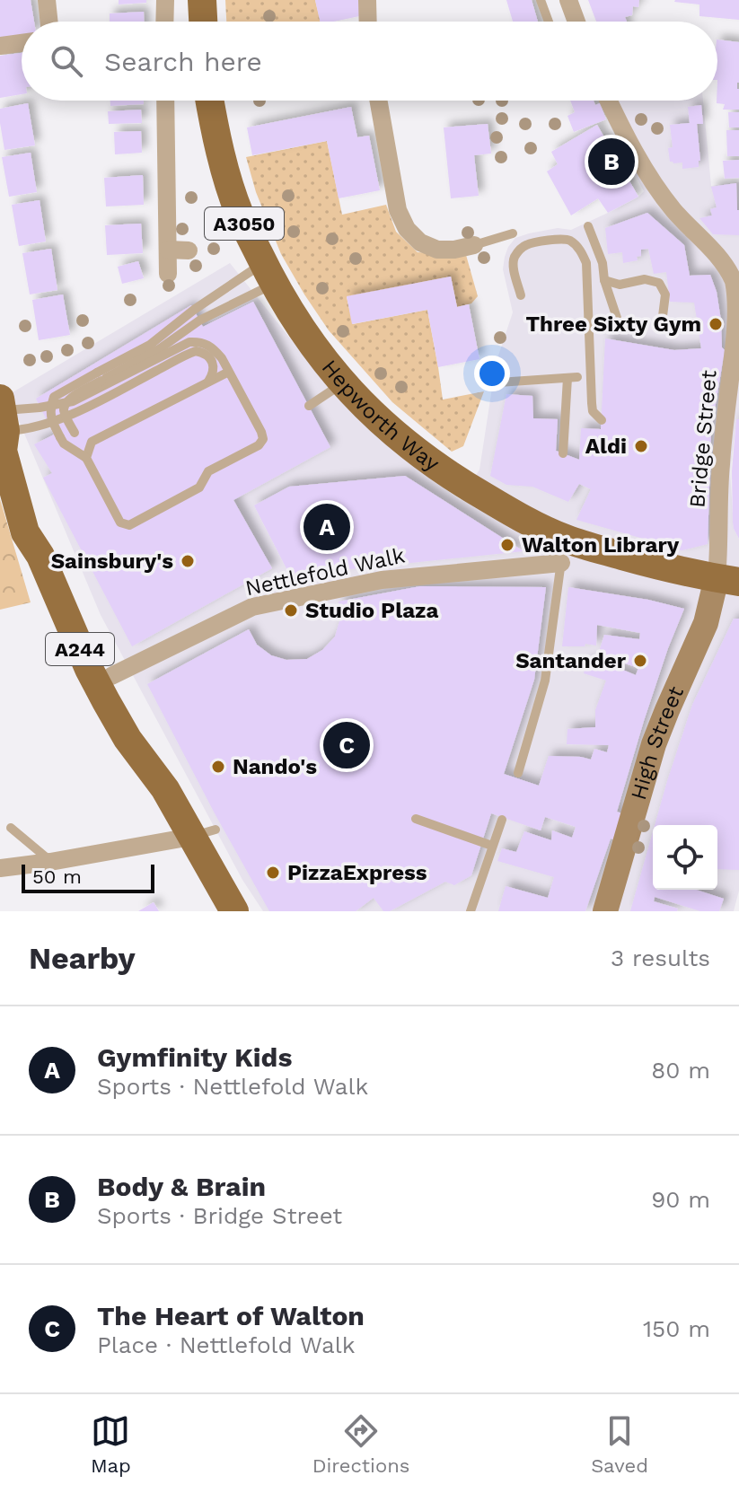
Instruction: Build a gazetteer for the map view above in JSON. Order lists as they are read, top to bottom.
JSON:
{
  "streets": {
    "main road": ["A3050", "Hepworth Way", "A244"],
    "street": ["Bridge Street", "Nettlefold Walk", "High Street"]
  },
  "crossings": [
    ["Hepworth Way", "Bridge Street"],
    ["Hepworth Way", "Nettlefold Walk"],
    ["Hepworth Way", "High Street"],
    ["Bridge Street", "High Street"]
  ],
  "places": [
    "Three Sixty Gym",
    "Aldi",
    "Walton Library",
    "Sainsbury's",
    "Studio Plaza",
    "Santander",
    "Nando's",
    "PizzaExpress"
  ],
  "scale_bar": "50 m",
  "page": {
    "search": "Search here",
    "pins": ["B", "A", "C"],
    "scale": "50 m",
    "heading": ["Nearby", "3 results"],
    "list": [
      {
        "mark": "A",
        "name": "Gymfinity Kids",
        "note": "Sports · Nettlefold Walk",
        "value": "80 m"
      },
      {
        "mark": "B",
        "name": "Body & Brain",
        "note": "Sports · Bridge Street",
        "value": "90 m"
      },
      {
        "mark": "C",
        "name": "The Heart of Walton",
        "note": "Place · Nettlefold Walk",
        "value": "150 m"
      }
    ],
    "nav": ["Map", "Directions", "Saved"]
  }
}
